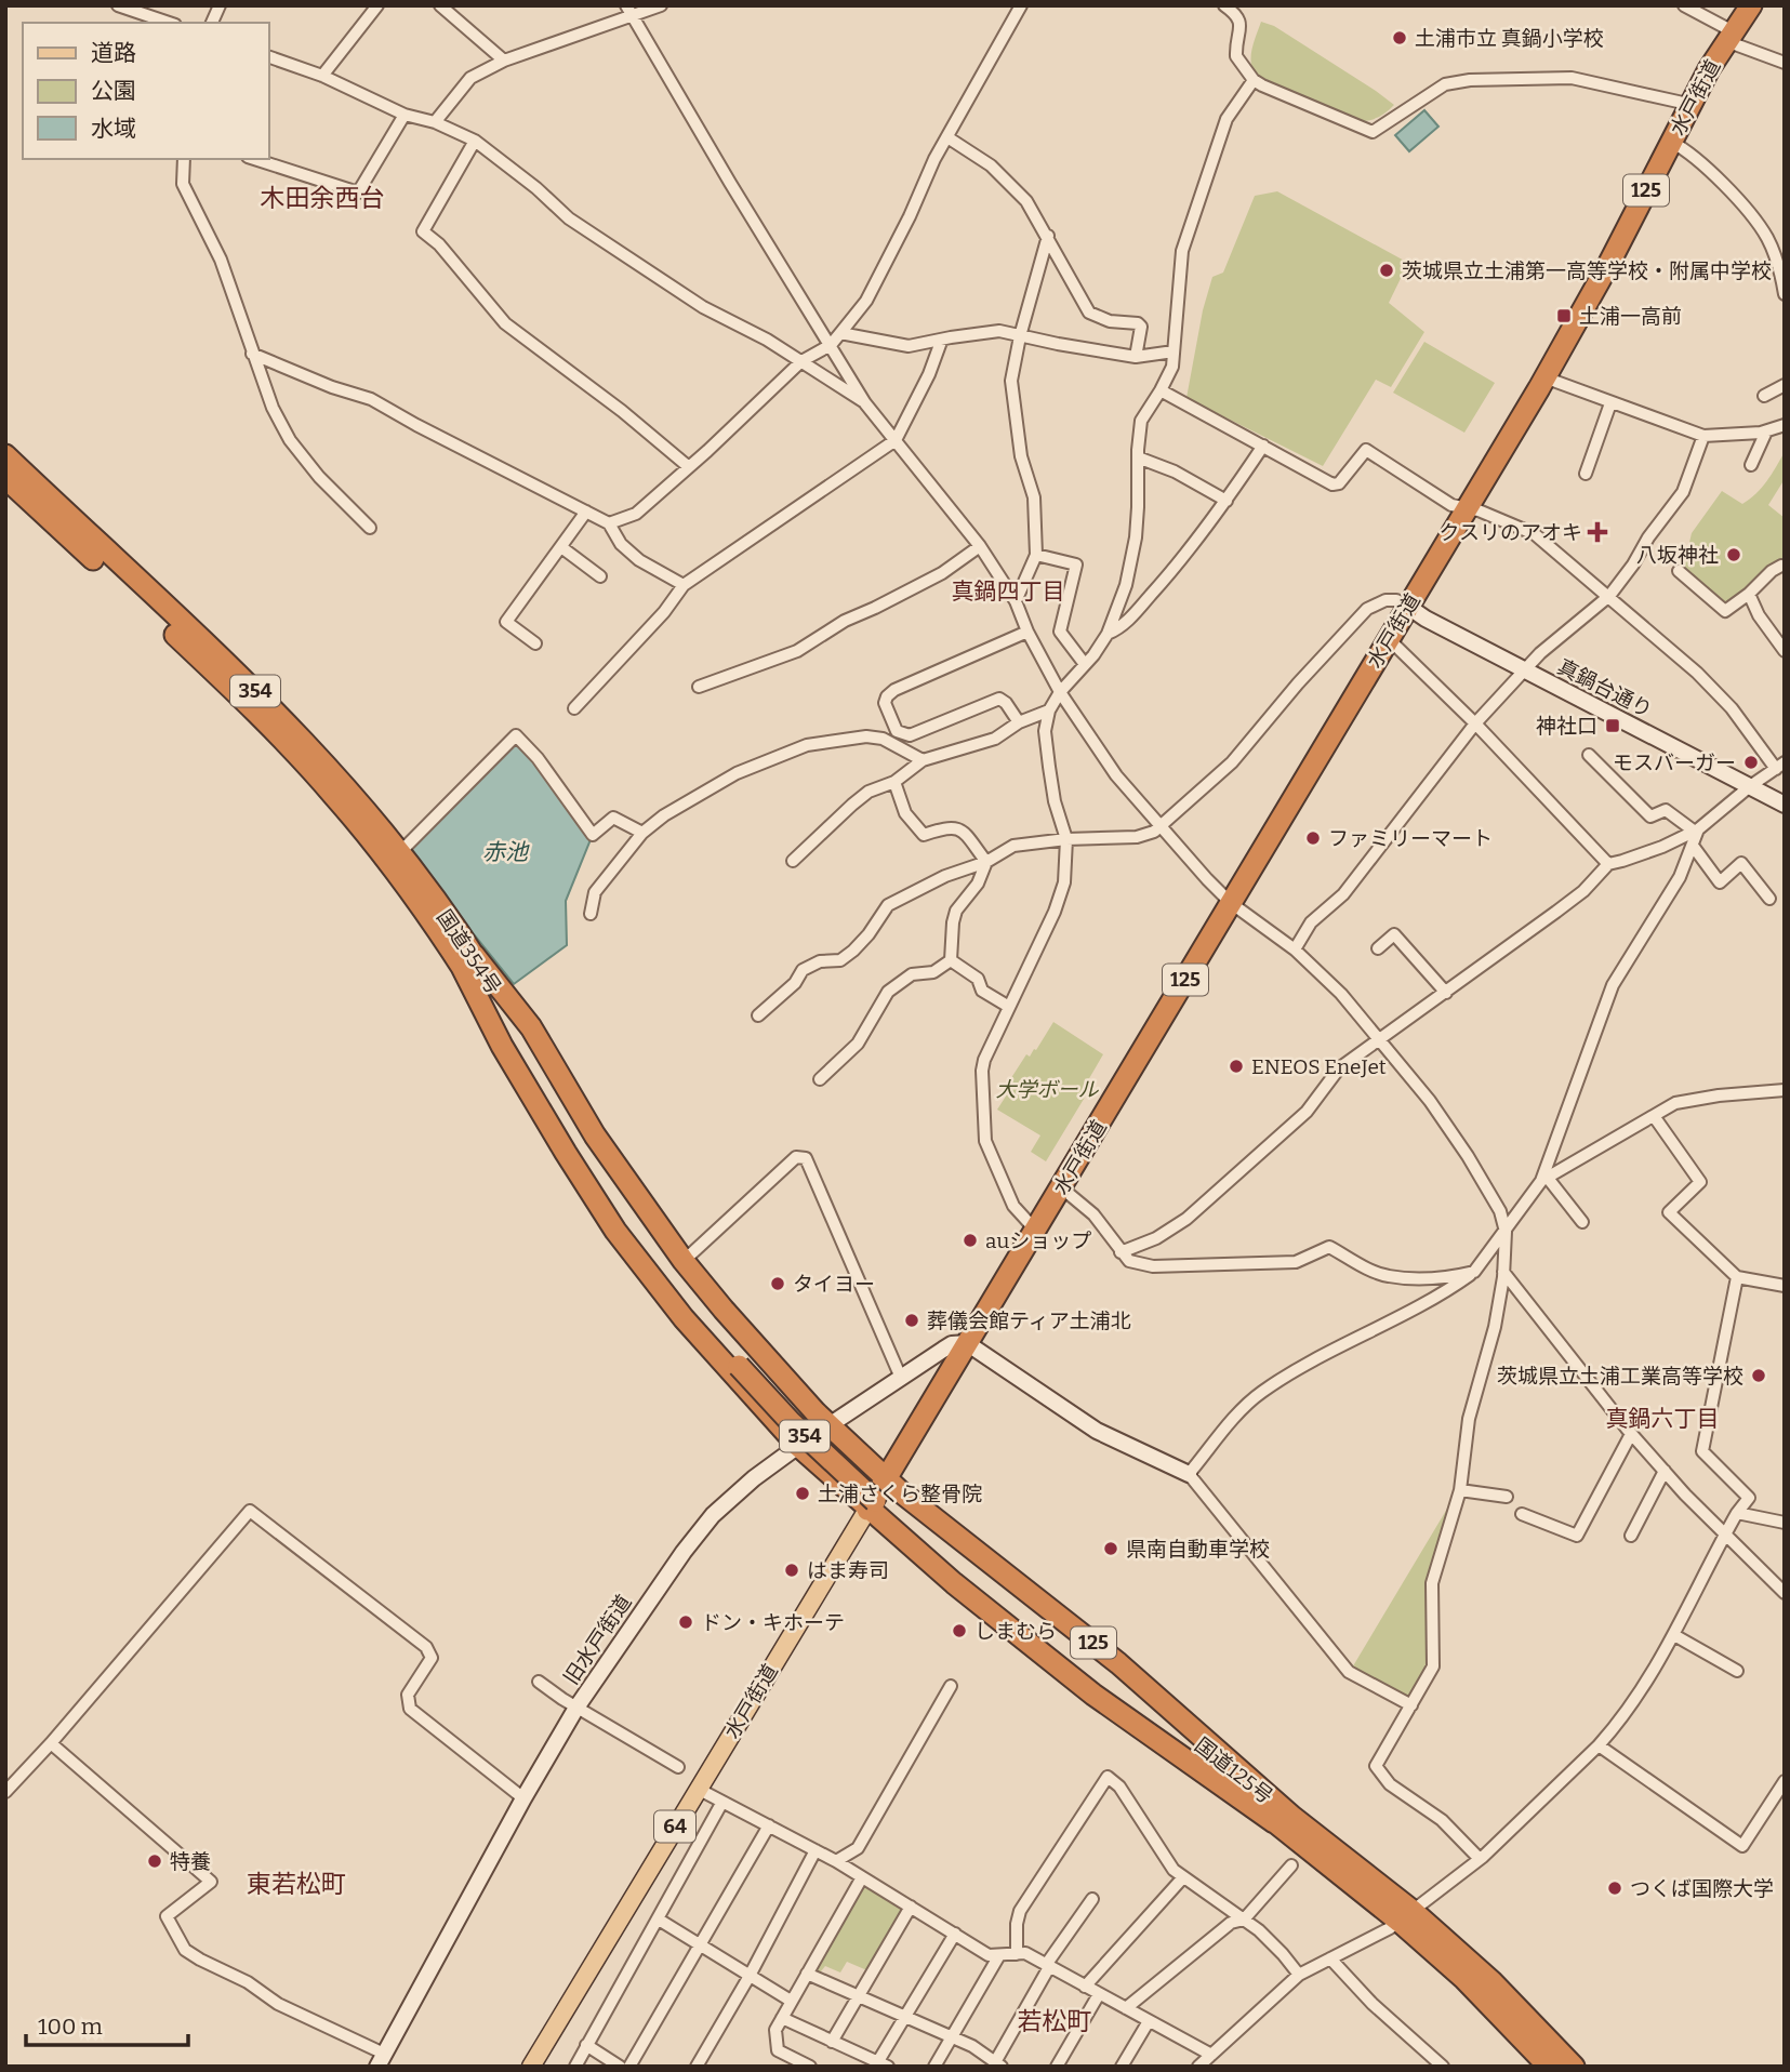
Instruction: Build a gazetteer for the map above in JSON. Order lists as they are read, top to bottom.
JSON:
{
  "streets": {
    "highway": [
      "水戸街道",
      "125",
      "354",
      "国道354号",
      "国道125号"
    ],
    "main road": ["64"],
    "street": ["真鍋台通り", "旧水戸街道"]
  },
  "crossings": [
    ["水戸街道", "125"],
    ["水戸街道", "真鍋台通り"],
    ["水戸街道", "国道354号"],
    ["水戸街道", "旧水戸街道"],
    ["水戸街道", "国道125号"],
    ["125", "国道354号"],
    ["125", "国道125号"],
    ["国道354号", "国道125号"]
  ],
  "districts": [
    "木田余西台",
    "真鍋四丁目",
    "真鍋六丁目",
    "東若松町",
    "若松町"
  ],
  "water": ["赤池"],
  "parks": ["大学ボール"],
  "places": {
    "other": [
      "土浦市立 真鍋小学校",
      "茨城県立土浦第一高等学校・附属中学校",
      "八坂神社",
      "モスバーガー",
      "ファミリーマート",
      "ENEOS EneJet",
      "auショップ",
      "タイヨー",
      "葬儀会館ティア土浦北",
      "茨城県立土浦工業高等学校",
      "土浦さくら整骨院",
      "県南自動車学校",
      "はま寿司",
      "ドン・キホーテ",
      "しまむら",
      "特養",
      "つくば国際大学"
    ],
    "transit": ["土浦一高前", "神社口"],
    "health": ["クスリのアオキ"]
  },
  "legend": ["道路", "公園", "水域"],
  "scale_bar": "100 m"
}
